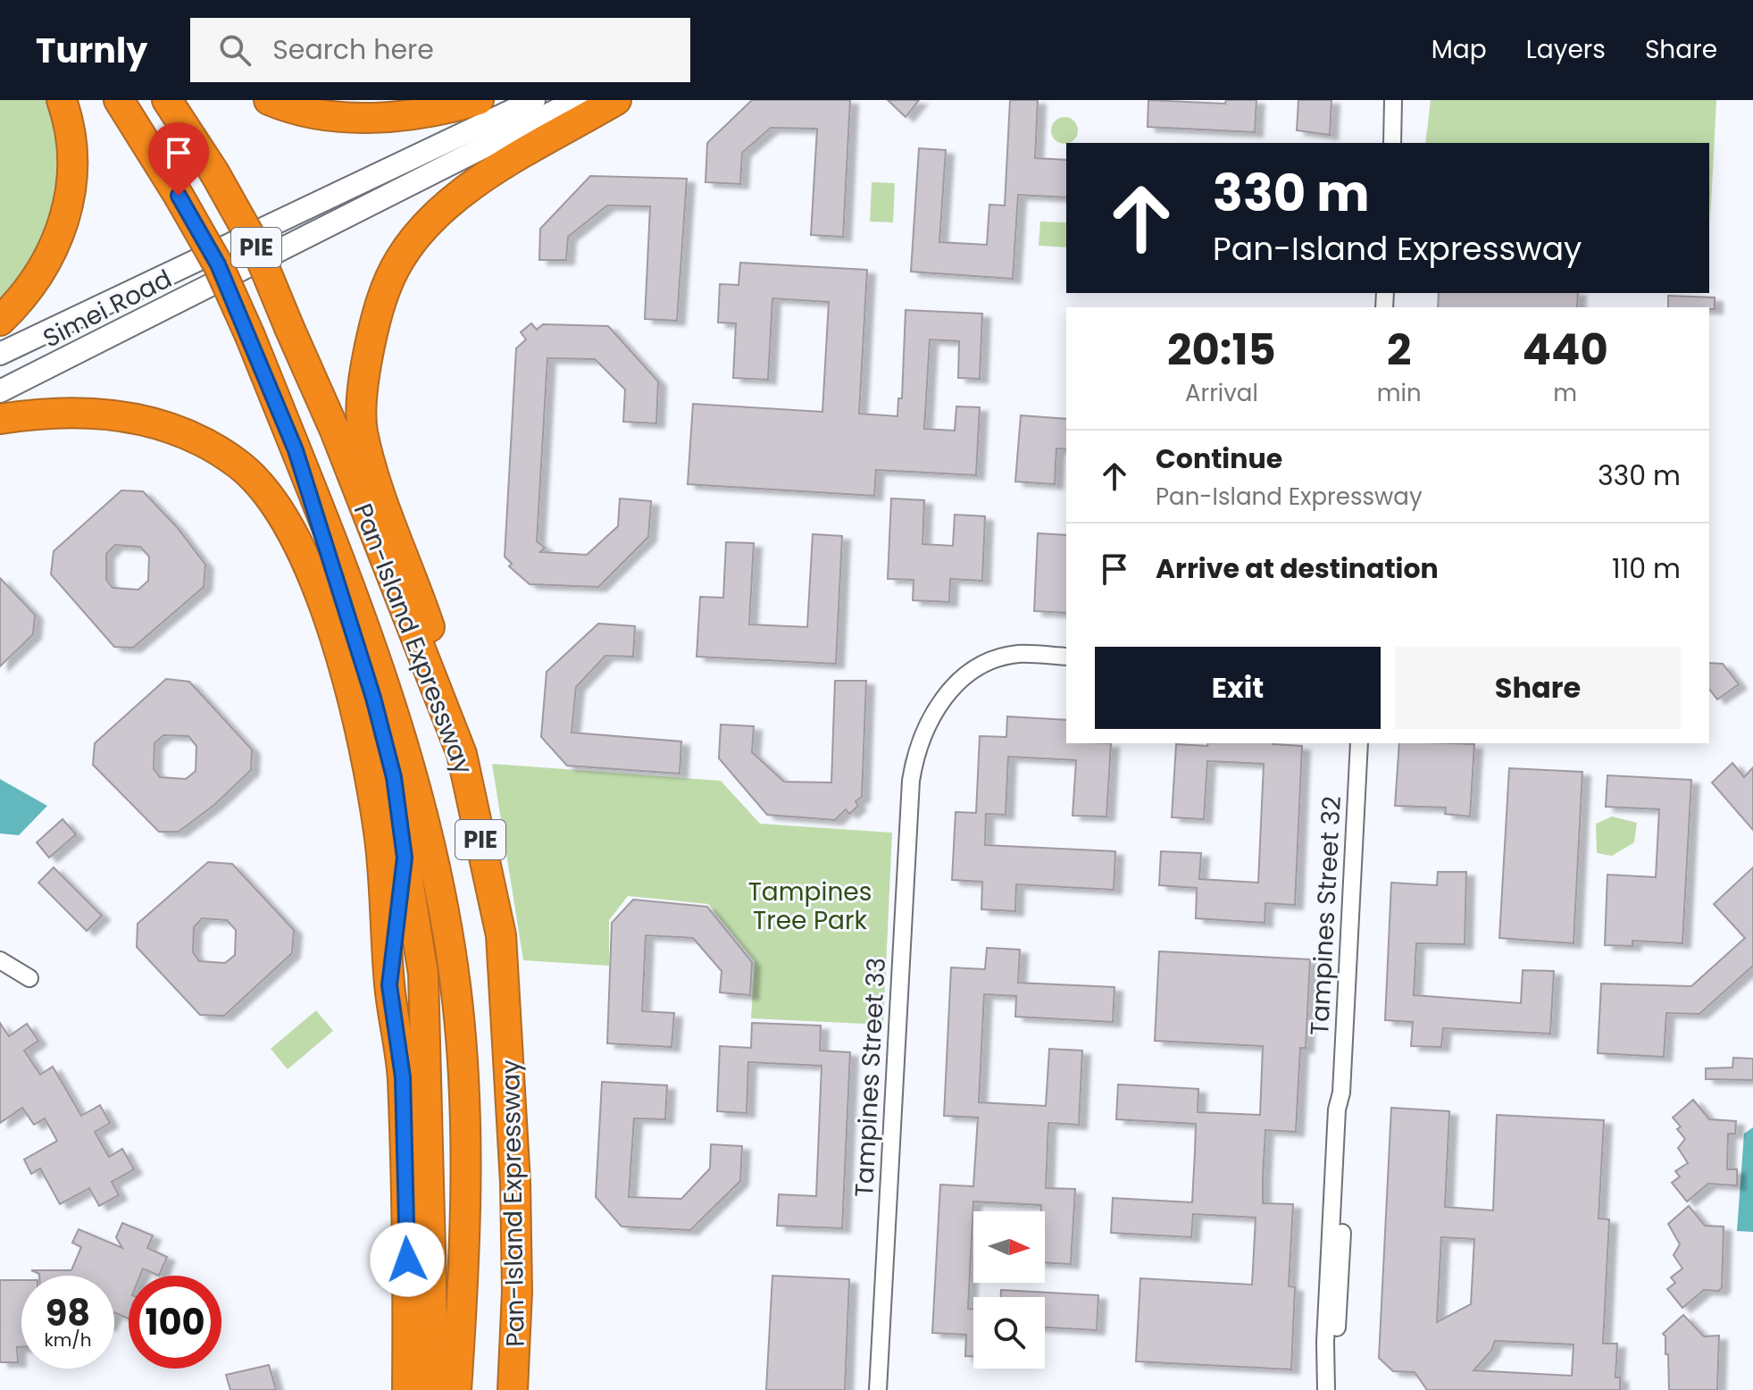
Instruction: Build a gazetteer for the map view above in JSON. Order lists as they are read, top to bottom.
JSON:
{
  "streets": {
    "highway": ["PIE", "Pan-Island Expressway"],
    "main road": ["Simei Road"],
    "street": ["Tampines Street 32", "Tampines Street 33"]
  },
  "parks": ["Tampines Tree Park"],
  "north": "right",
  "page": {
    "header": "Turnly",
    "search": "Search here",
    "nav": ["Map", "Layers", "Share"],
    "turn": ["330 m", "Pan-Island Expressway"],
    "eta": [
      "20:15",
      "Arrival",
      "2",
      "min",
      "440",
      "m"
    ],
    "list": [
      {
        "name": "Continue",
        "note": "Pan-Island Expressway",
        "value": "330 m"
      },
      {
        "name": "Arrive at destination",
        "value": "110 m"
      }
    ],
    "buttons": ["Exit", "Share"],
    "speed": "98 km/h",
    "limit": "100"
  }
}
